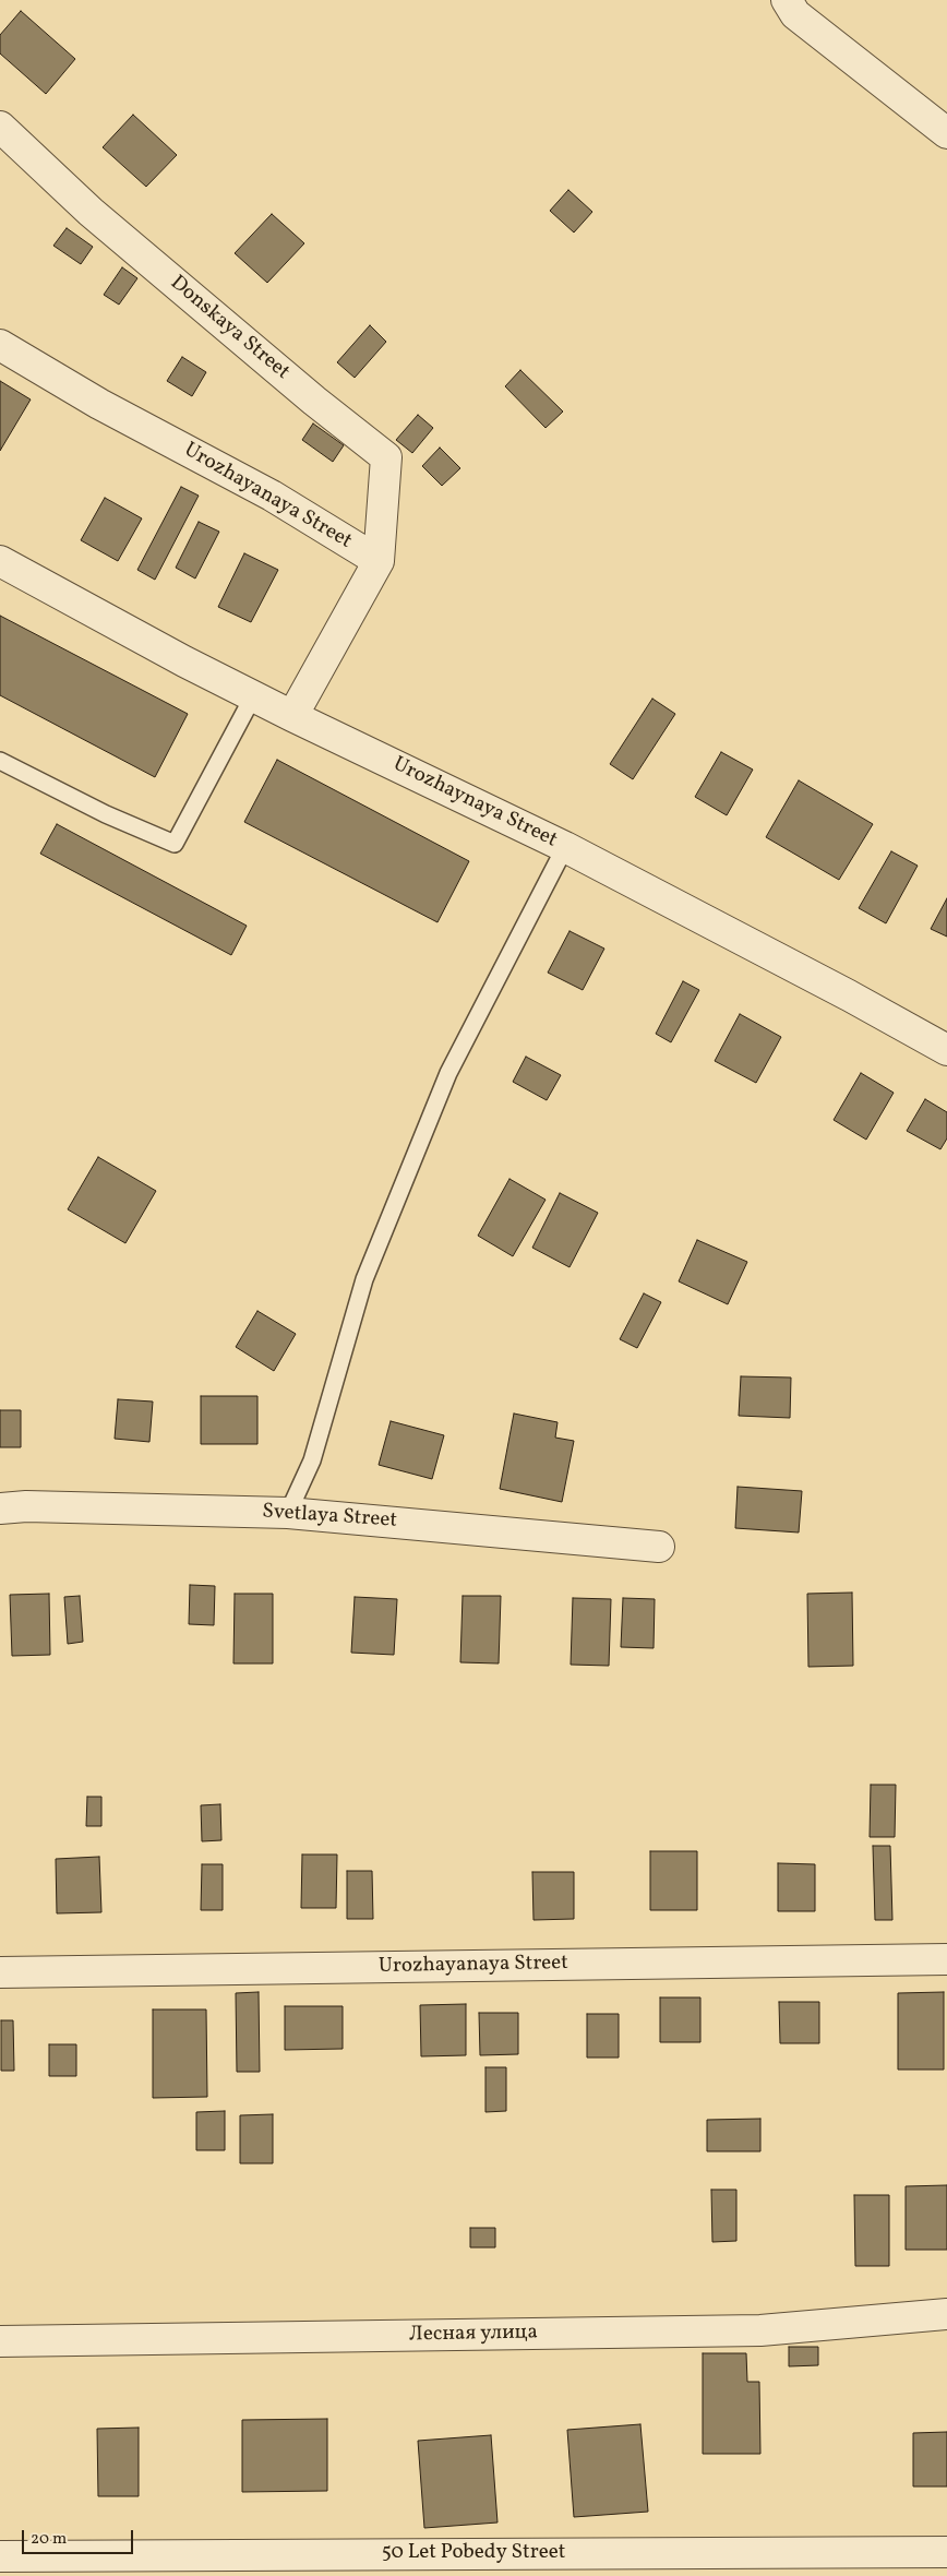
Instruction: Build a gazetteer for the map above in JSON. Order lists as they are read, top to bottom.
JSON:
{
  "streets": {
    "street": [
      "Donskaya Street",
      "Urozhayanaya Street",
      "Urozhaynaya Street",
      "Svetlaya Street",
      "Лесная улица",
      "50 Let Pobedy Street"
    ]
  },
  "crossings": [
    ["Donskaya Street", "Urozhayanaya Street"]
  ],
  "scale_bar": "20 m"
}
